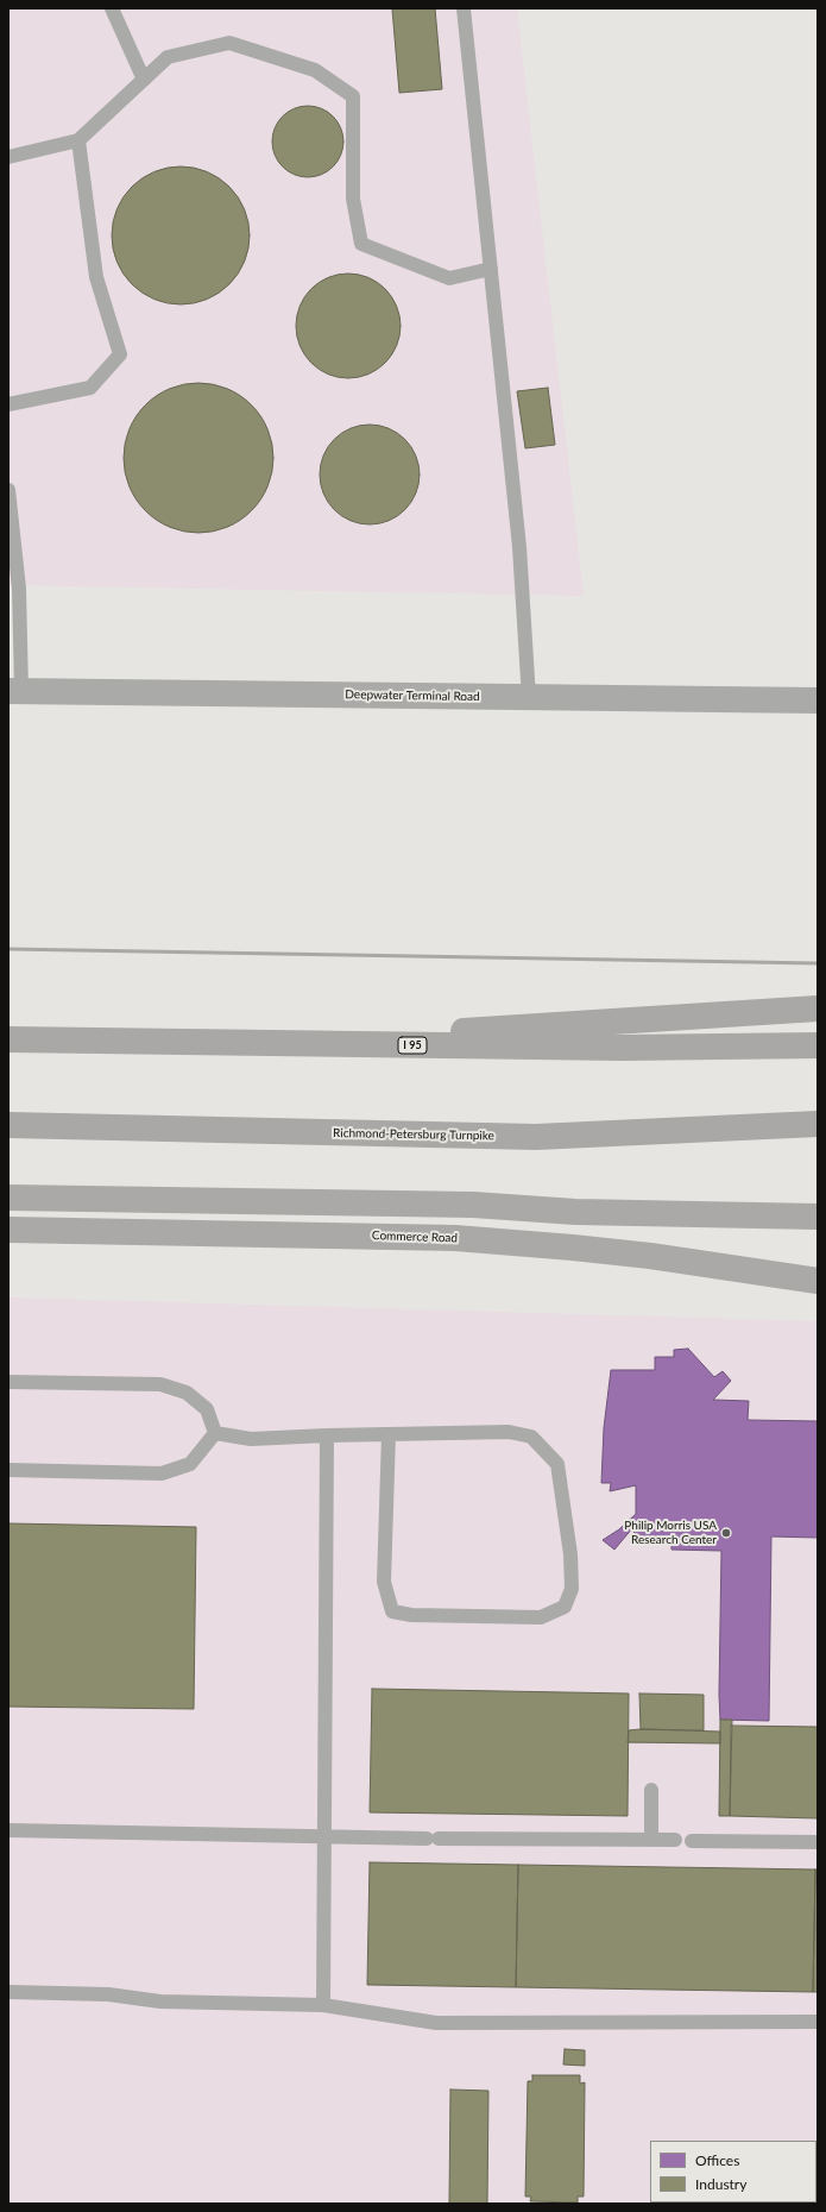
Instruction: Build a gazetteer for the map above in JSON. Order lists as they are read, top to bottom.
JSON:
{
  "streets": {
    "highway": ["I 95", "Richmond-Petersburg Turnpike"],
    "main road": ["Commerce Road"],
    "street": ["Deepwater Terminal Road"]
  },
  "places": ["Philip Morris USA Research Center"],
  "legend": ["Offices", "Industry"]
}
